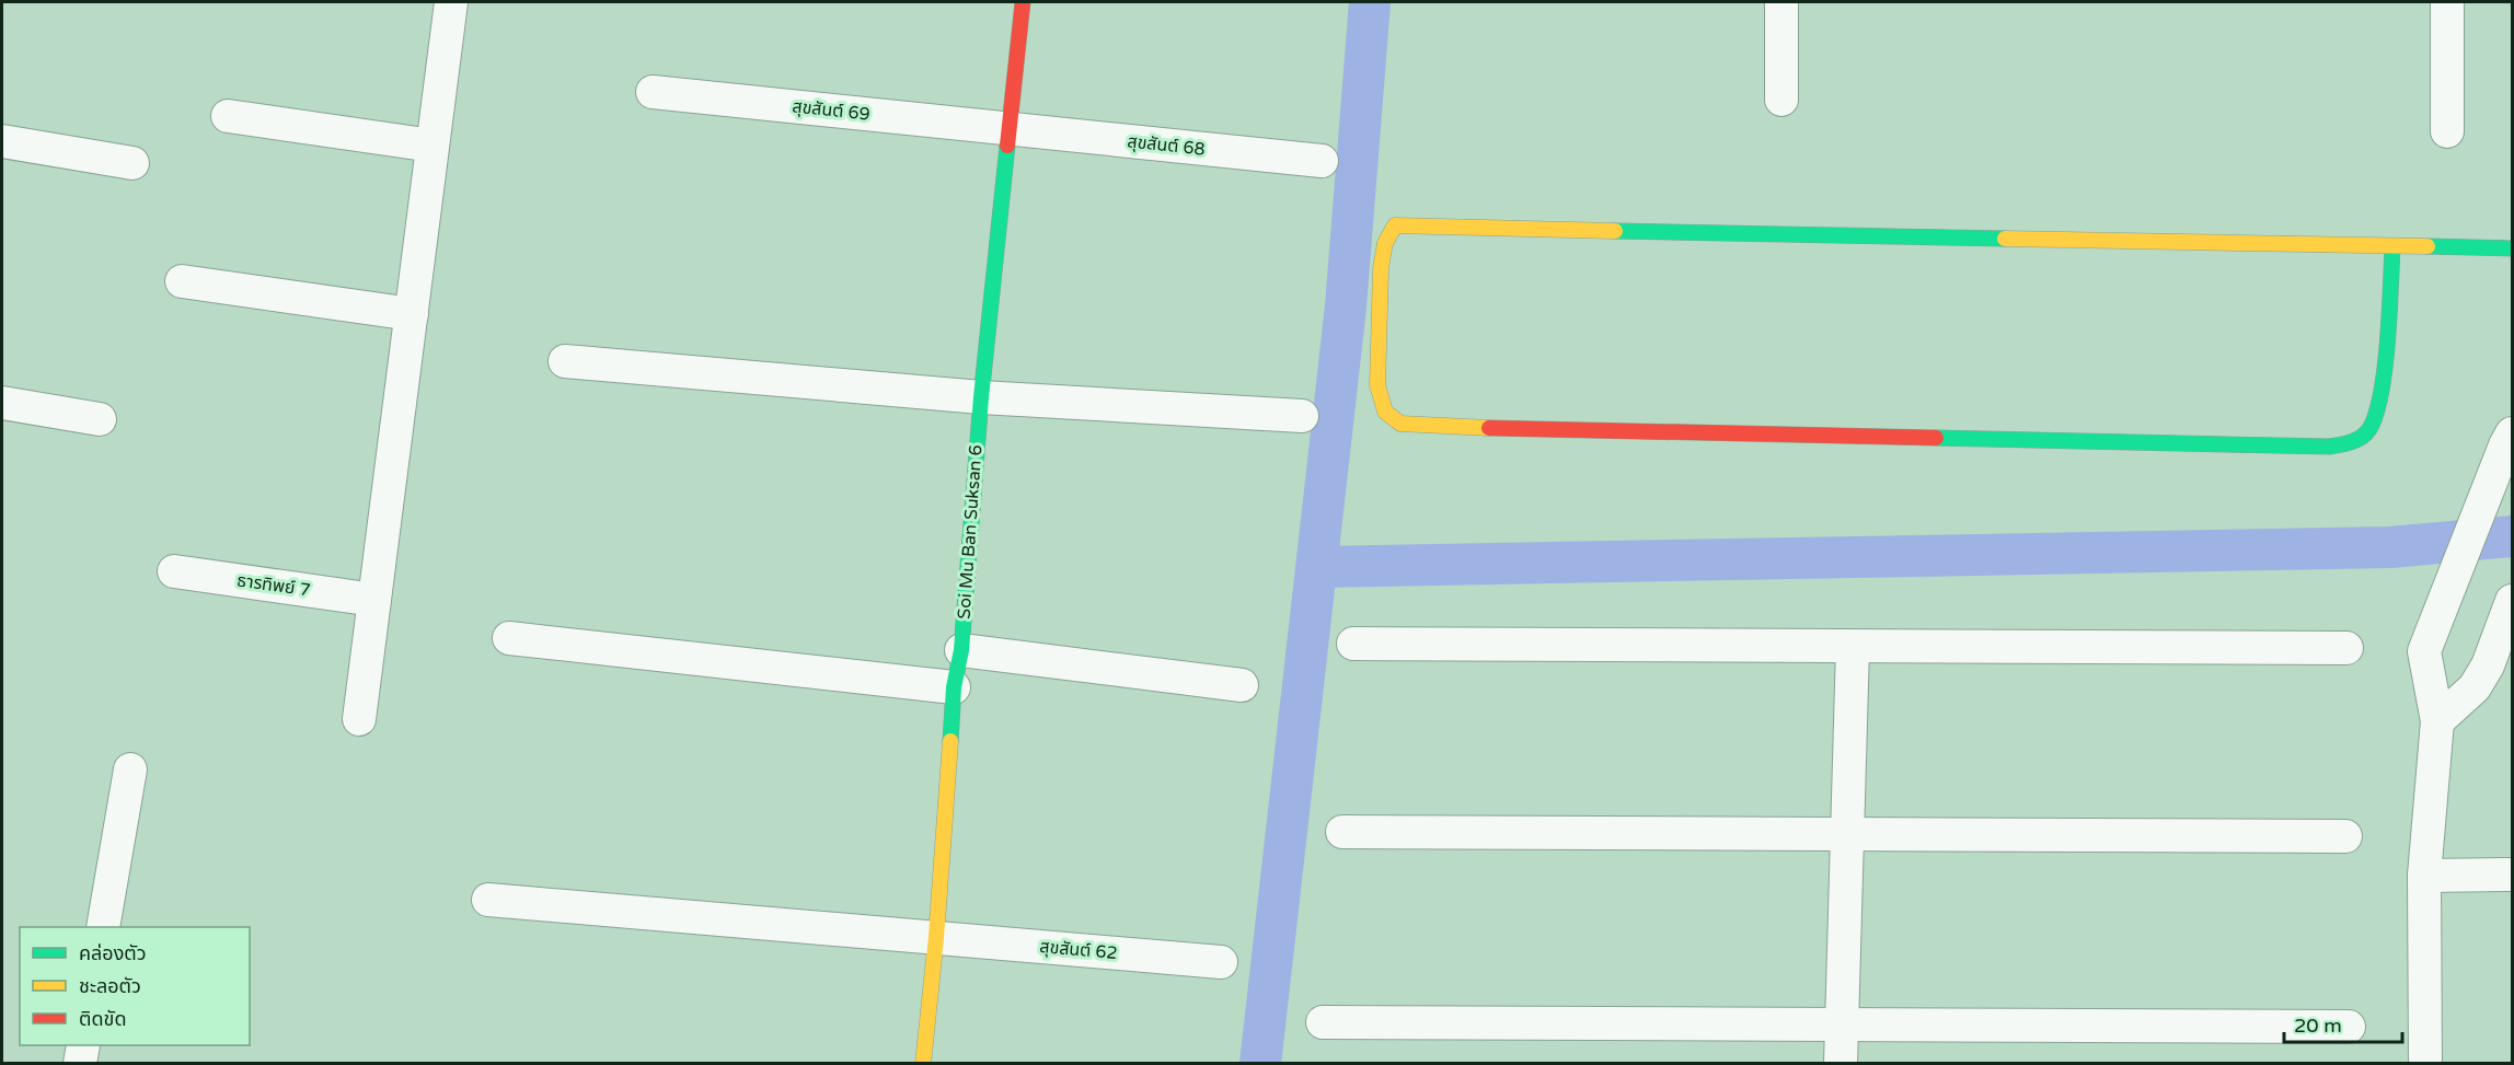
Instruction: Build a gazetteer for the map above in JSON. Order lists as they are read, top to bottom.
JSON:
{
  "streets": {
    "street": [
      "สุขสันต์ 69",
      "สุขสันต์ 68",
      "Soi Mu Ban Suksan 6",
      "ธารทิพย์ 7",
      "สุขสันต์ 62"
    ]
  },
  "crossings": [
    ["สุขสันต์ 69", "สุขสันต์ 68"],
    ["สุขสันต์ 69", "Soi Mu Ban Suksan 6"],
    ["สุขสันต์ 68", "Soi Mu Ban Suksan 6"],
    ["Soi Mu Ban Suksan 6", "สุขสันต์ 62"]
  ],
  "legend": ["คล่องตัว", "ชะลอตัว", "ติดขัด"],
  "scale_bar": "20 m"
}
